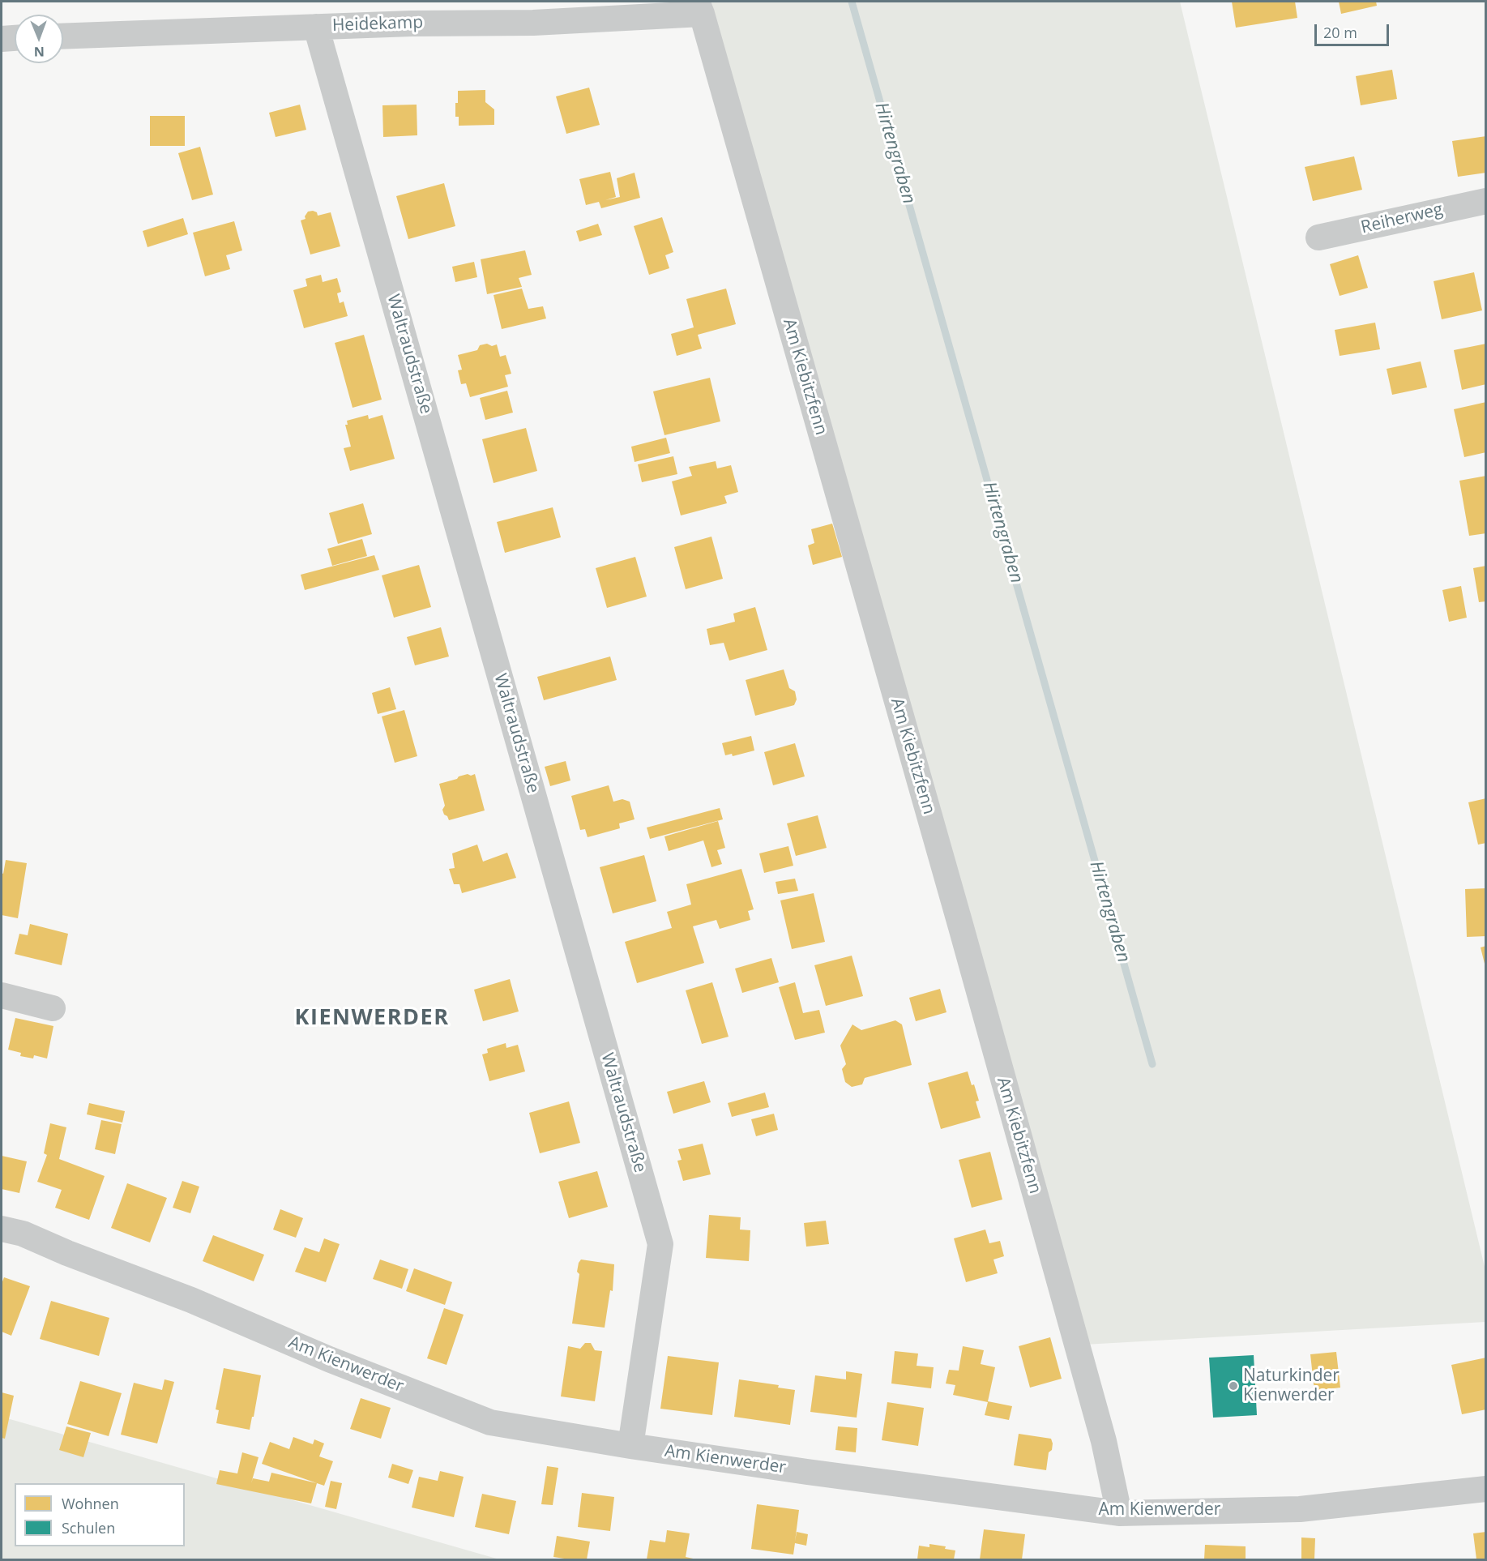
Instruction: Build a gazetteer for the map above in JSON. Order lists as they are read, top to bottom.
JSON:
{
  "streets": {
    "street": [
      "Heidekamp",
      "Reiherweg",
      "Waltraudstraße",
      "Am Kiebitzfenn",
      "Am Kienwerder"
    ]
  },
  "crossings": [
    ["Heidekamp", "Waltraudstraße"],
    ["Heidekamp", "Am Kiebitzfenn"],
    ["Waltraudstraße", "Am Kienwerder"],
    ["Am Kiebitzfenn", "Am Kienwerder"]
  ],
  "districts": ["KIENWERDER"],
  "water": ["Hirtengraben"],
  "places": ["Naturkinder Kienwerder"],
  "legend": ["Wohnen", "Schulen"],
  "scale_bar": "20 m",
  "north": "bottom"
}
